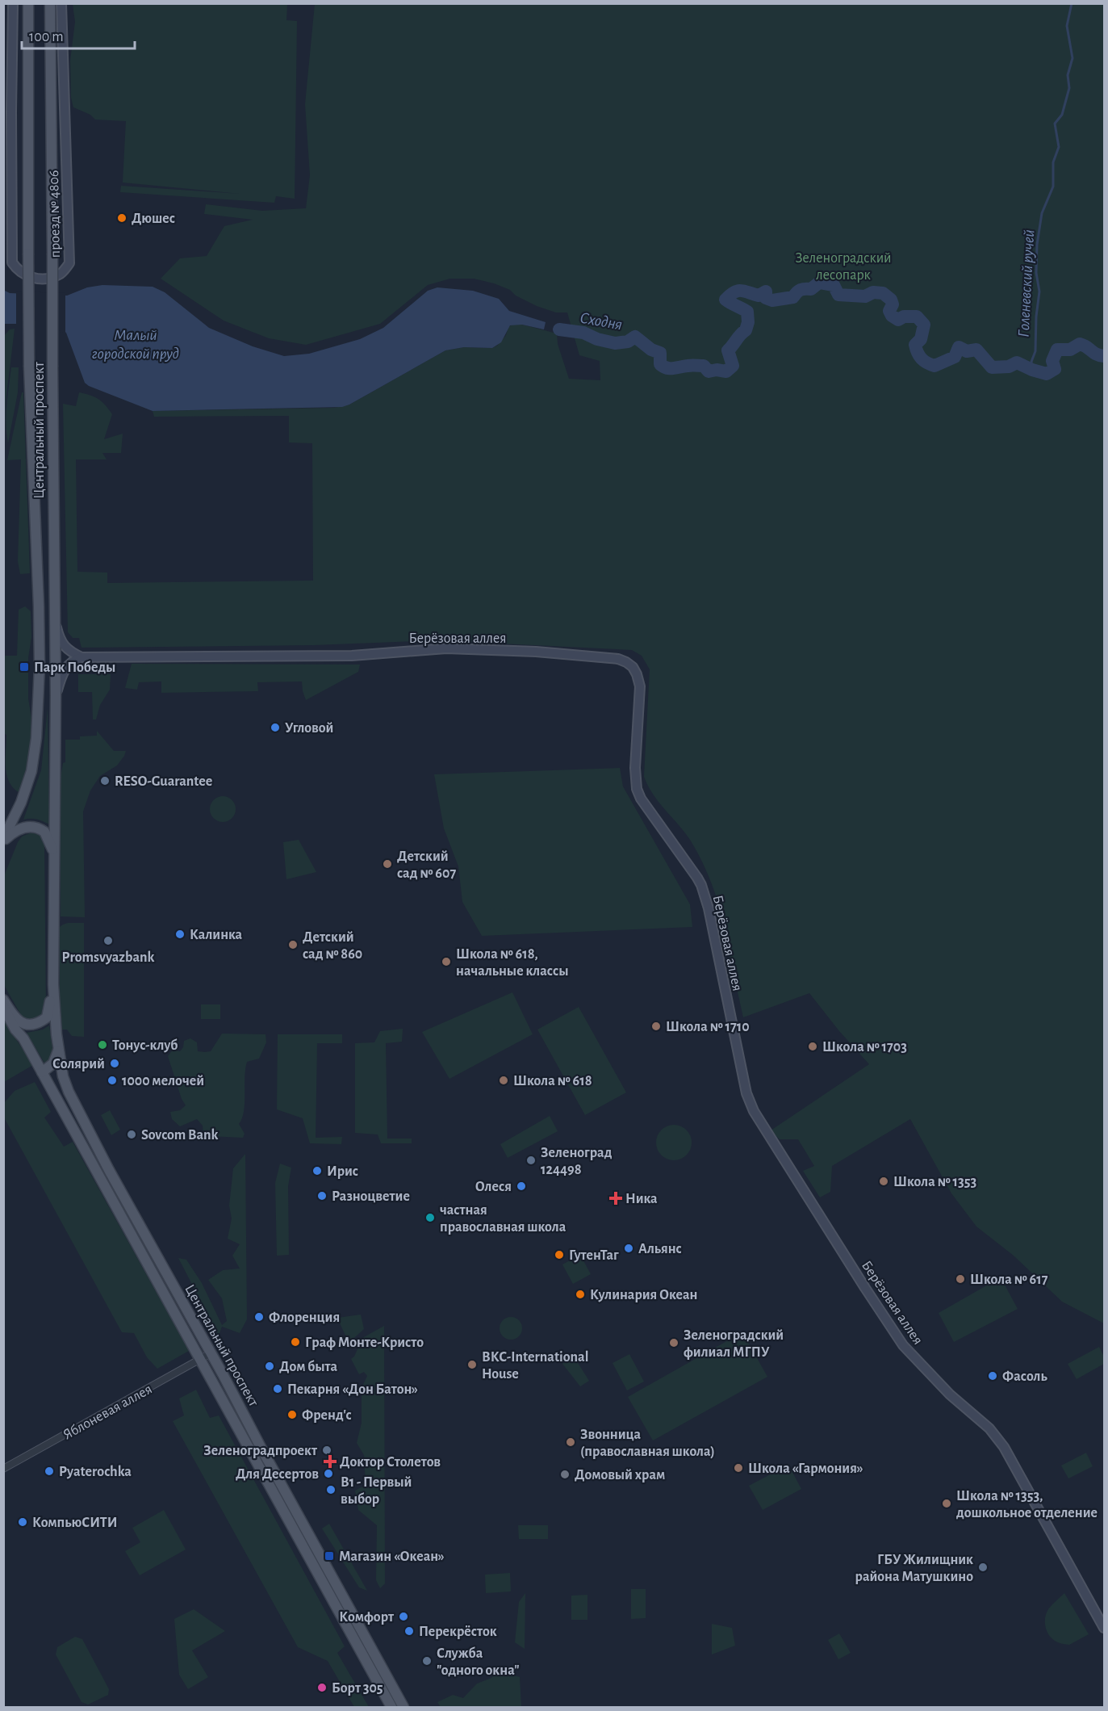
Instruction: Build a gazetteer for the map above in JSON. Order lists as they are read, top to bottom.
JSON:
{
  "streets": {
    "main road": ["Центральный проспект"],
    "street": ["проезд № 4806", "Берёзовая аллея", "Яблоневая аллея"]
  },
  "crossings": [
    ["Центральный проспект", "Яблоневая аллея"]
  ],
  "water": ["Голеневский ручей", "Сходня", "Малый городской пруд"],
  "parks": ["Зеленоградский лесопарк"],
  "places": {
    "other": [
      "Дюшес",
      "Угловой",
      "RESO-Guarantee",
      "Детский сад № 607",
      "Калинка",
      "Promsvyazbank",
      "Детский сад № 860",
      "Школа № 618, начальные классы",
      "Школа № 1710",
      "Тонус-клуб",
      "Школа № 1703",
      "Солярий",
      "1000 мелочей",
      "Школа № 618",
      "Sovcom Bank",
      "Зеленоград 124498",
      "Ирис",
      "Школа № 1353",
      "Олеся",
      "Разноцветие",
      "частная православная школа",
      "Альянс",
      "ГутенТаг",
      "Школа № 617",
      "Кулинария Океан",
      "Флоренция",
      "Граф Монте-Кристо",
      "Зеленоградский филиал МГПУ",
      "ВКС-International House",
      "Дом быта",
      "Фасоль",
      "Пекарня «Дон Батон»",
      "Френд'с",
      "Звонница (православная школа)",
      "Зеленоградпроект",
      "Школа «Гармония»",
      "Pyaterochka",
      "Для Десертов",
      "Домовый храм",
      "В1 - Первый выбор",
      "Школа № 1353, дошкольное отделение",
      "КомпьюСИТИ",
      "ГБУ Жилищник района Матушкино",
      "Комфорт",
      "Перекрёсток",
      "Служба \"одного окна\"",
      "Борт 305"
    ],
    "transit": ["Парк Победы", "Магазин «Океан»"],
    "health": ["Ника", "Доктор Столетов"]
  },
  "scale_bar": "100 m"
}
